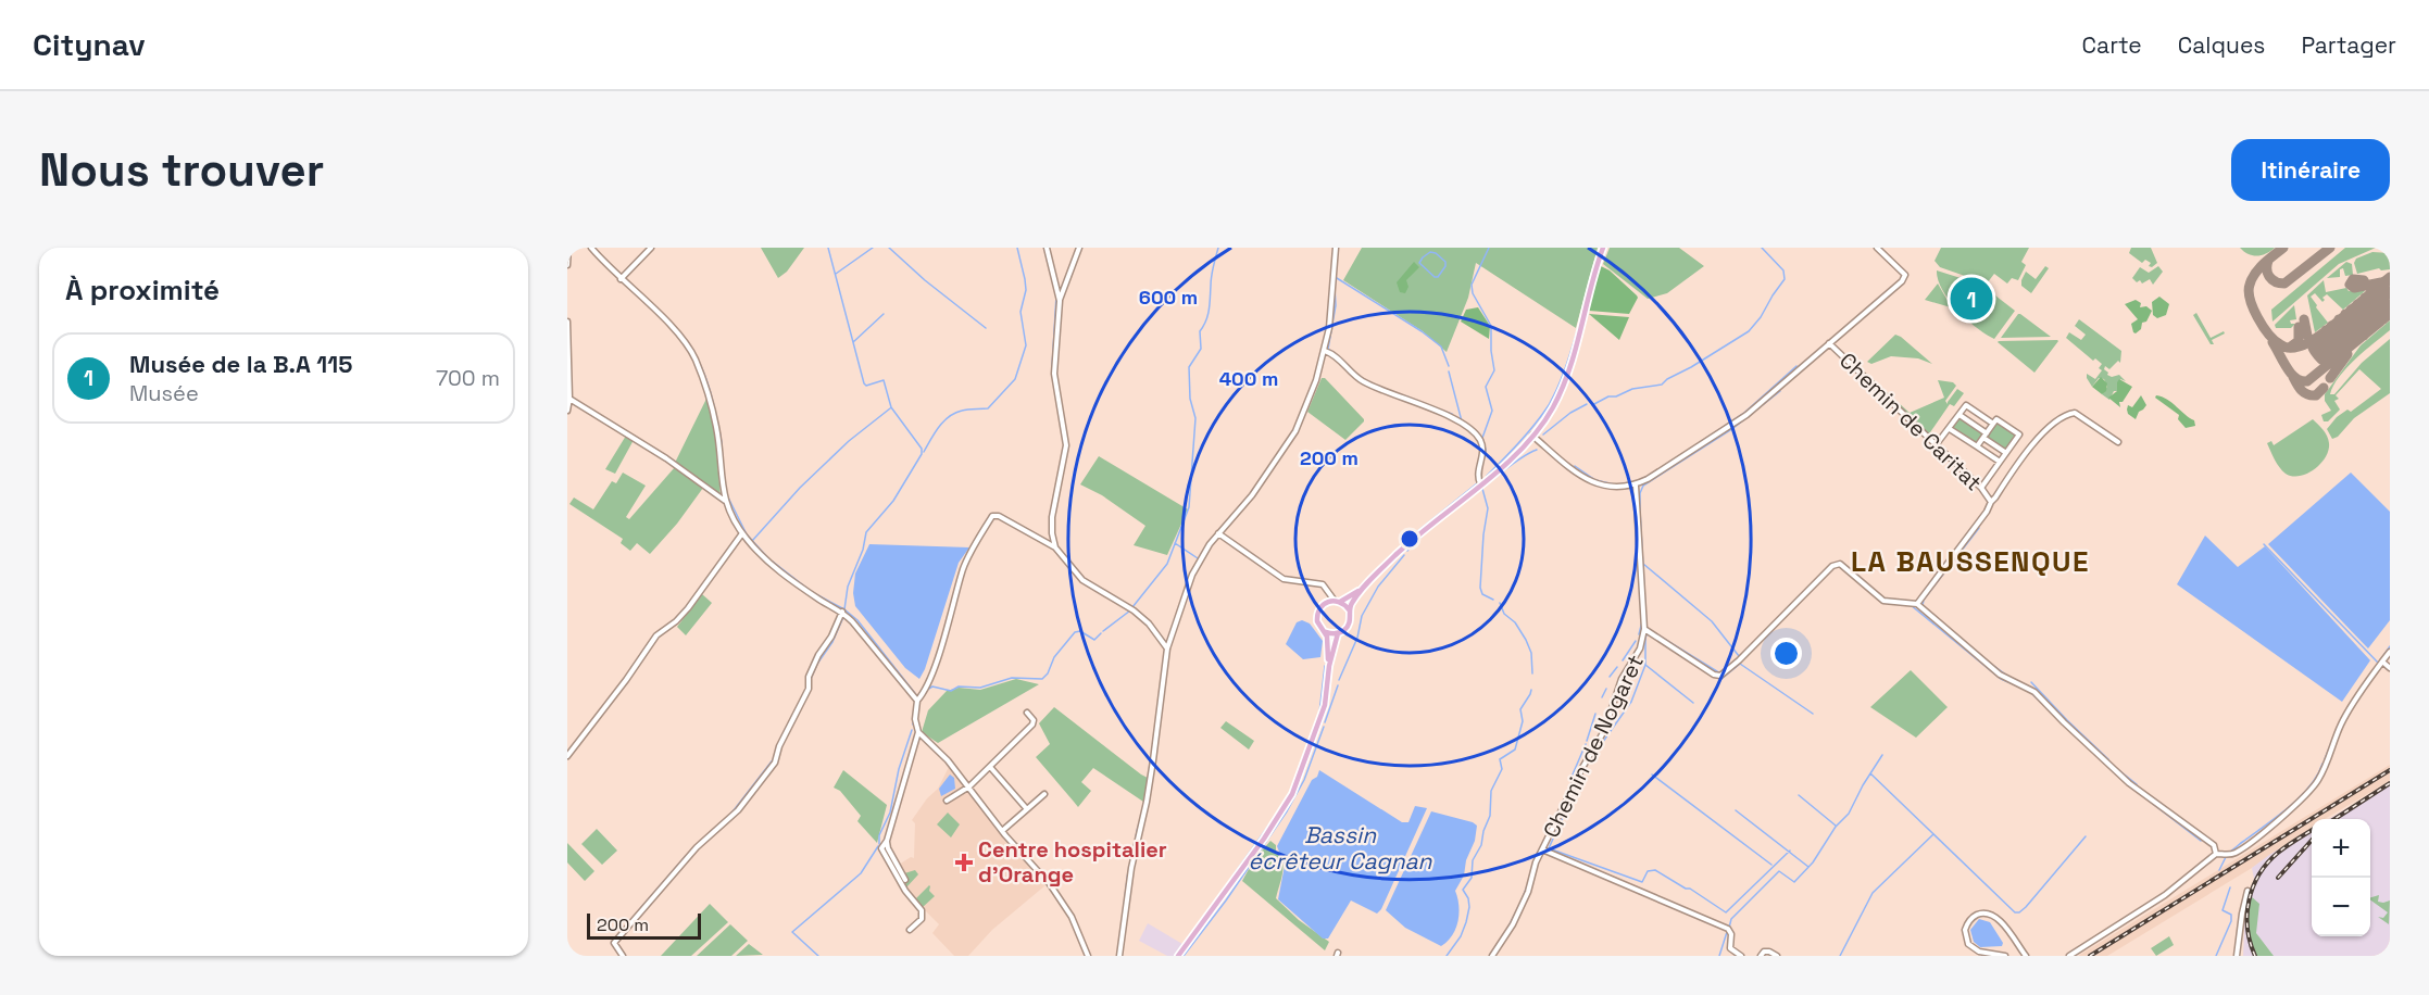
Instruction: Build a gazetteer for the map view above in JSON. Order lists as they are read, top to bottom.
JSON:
{
  "streets": {
    "street": ["Chemin de Caritat", "Chemin de Nogaret"]
  },
  "districts": ["LA BAUSSENQUE"],
  "water": ["Bassin écrêteur Cagnan"],
  "places": {
    "health": ["Centre hospitalier d'Orange"]
  },
  "scale_bar": "200 m",
  "page": {
    "header": "Citynav",
    "nav": ["Carte", "Calques", "Partager"],
    "buttons": "Itinéraire",
    "title": "Nous trouver",
    "heading": "À proximité",
    "pins": "1",
    "list": [
      {
        "mark": "1",
        "name": "Musée de la B.A 115",
        "note": "Musée",
        "value": "700 m"
      }
    ],
    "map_buttons": ["+", "−"],
    "scale": "200 m"
  },
  "rings": ["600 m", "400 m", "200 m"]
}
